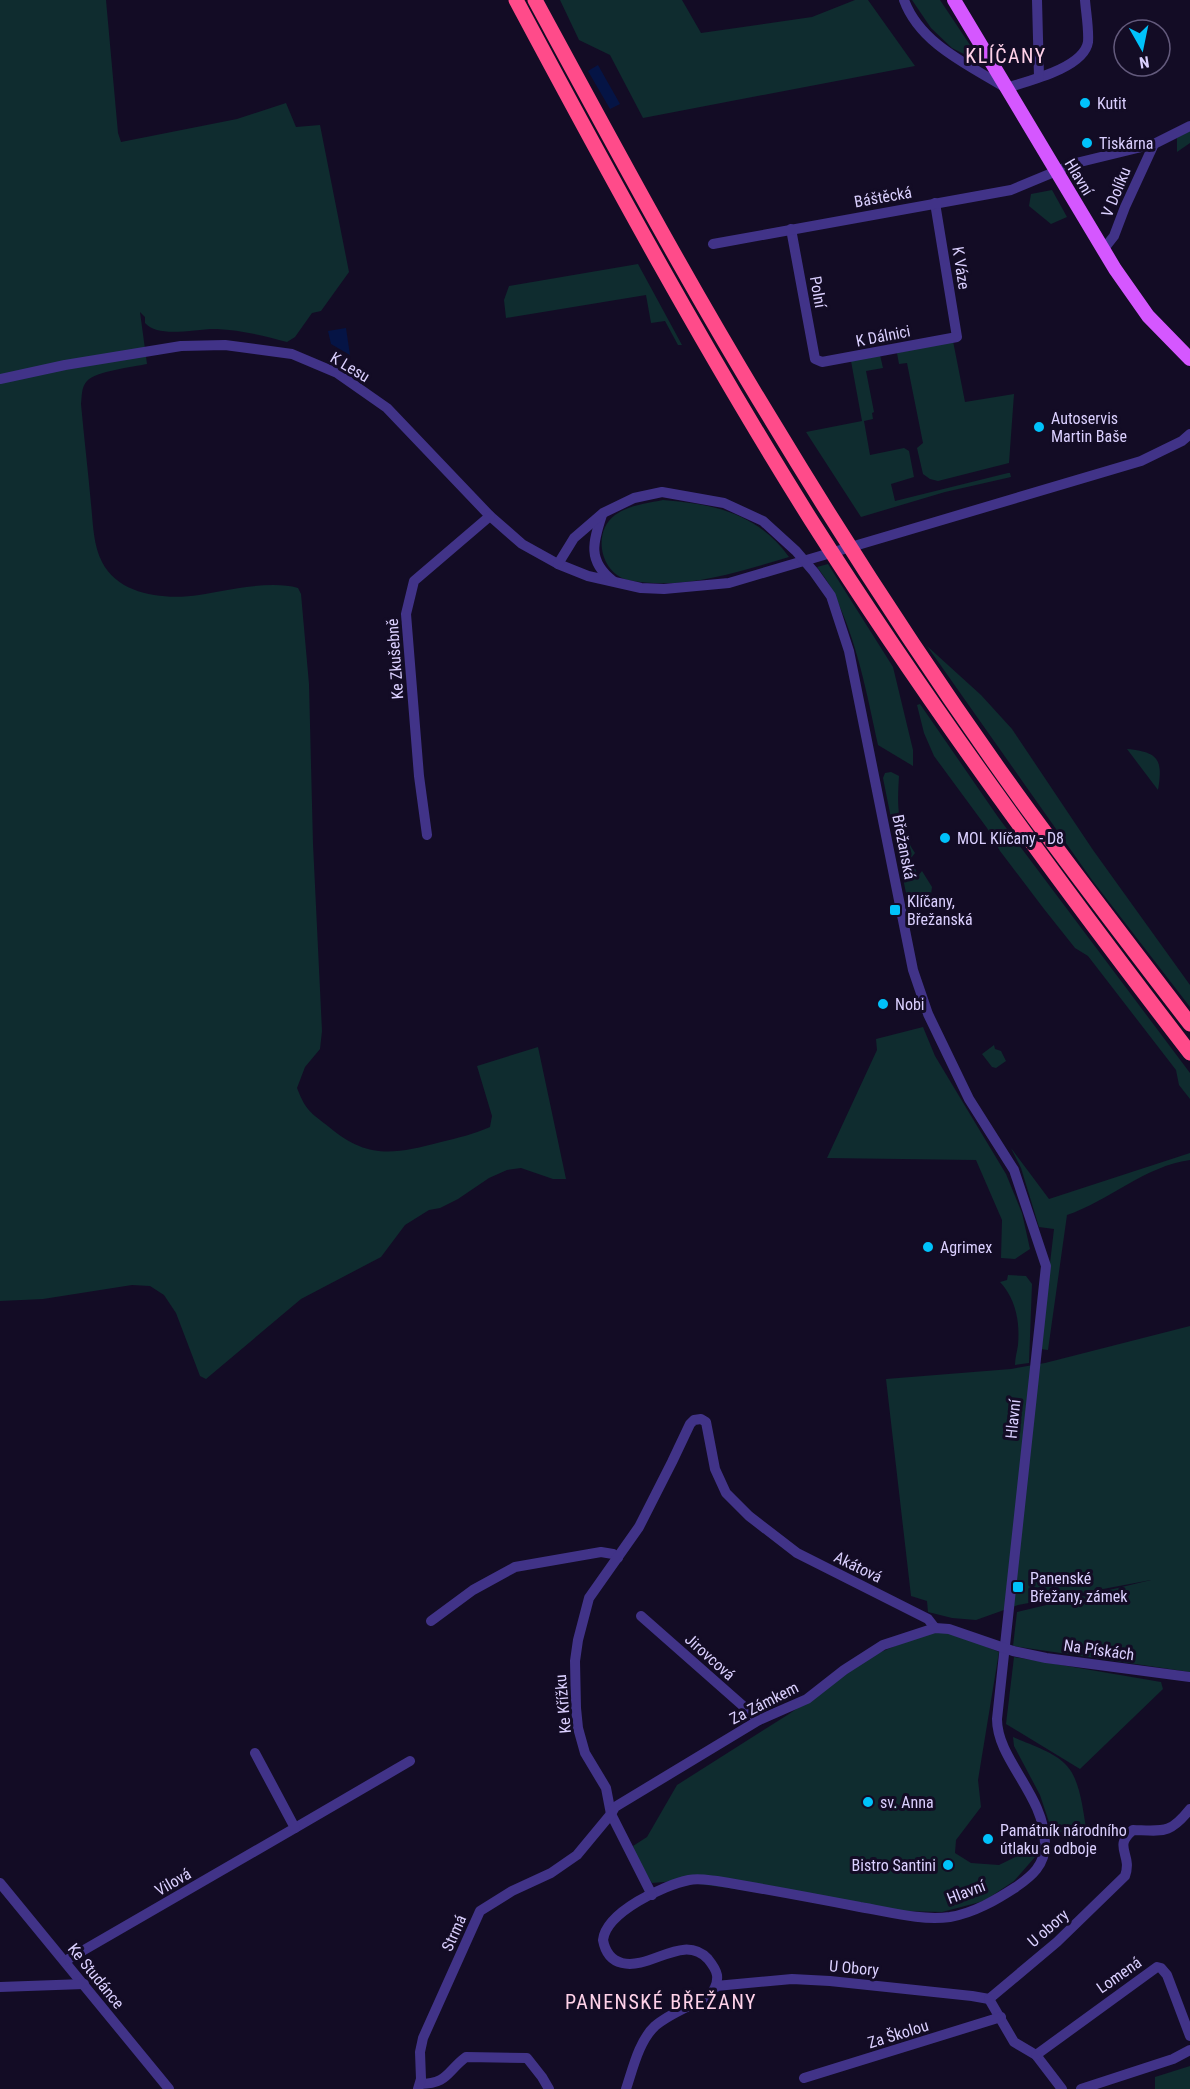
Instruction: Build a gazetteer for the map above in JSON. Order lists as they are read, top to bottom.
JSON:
{
  "streets": {
    "main road": ["Hlavní"],
    "street": [
      "V Dolíku",
      "Báštěcká",
      "K Váze",
      "Polní",
      "K Dálnici",
      "K Lesu",
      "Ke Zkušebně",
      "Břežanská",
      "Akátová",
      "Na Pískách",
      "Jirovcová",
      "Za Zámkem",
      "Ke Křížku",
      "Vilová",
      "U obory",
      "Strmá",
      "U Obory",
      "Lomená",
      "Ke Studánce",
      "Za Školou"
    ]
  },
  "crossings": [
    ["Hlavní", "V Dolíku"],
    ["Hlavní", "Báštěcká"],
    ["Hlavní", "Břežanská"],
    ["Hlavní", "Na Pískách"],
    ["Hlavní", "Ke Křížku"],
    ["Hlavní", "U Obory"],
    ["V Dolíku", "Báštěcká"],
    ["Báštěcká", "K Váze"],
    ["Báštěcká", "Polní"],
    ["K Váze", "K Dálnici"],
    ["Polní", "K Dálnici"],
    ["K Lesu", "Ke Zkušebně"],
    ["K Lesu", "Břežanská"],
    ["Akátová", "Za Zámkem"],
    ["Akátová", "Ke Křížku"],
    ["Jirovcová", "Za Zámkem"],
    ["Za Zámkem", "Ke Křížku"],
    ["Za Zámkem", "Strmá"],
    ["Ke Křížku", "Strmá"],
    ["Vilová", "Ke Studánce"],
    ["U obory", "U Obory"]
  ],
  "districts": ["KLÍČANY", "PANENSKÉ BŘEŽANY"],
  "places": {
    "other": [
      "Kutit",
      "Tiskárna",
      "Autoservis Martin Baše",
      "MOL Klíčany - D8",
      "Nobi",
      "Agrimex",
      "sv. Anna",
      "Památník národního útlaku a odboje",
      "Bistro Santini"
    ],
    "transit": ["Klíčany, Břežanská", "Panenské Břežany, zámek"]
  },
  "north": "bottom"
}
